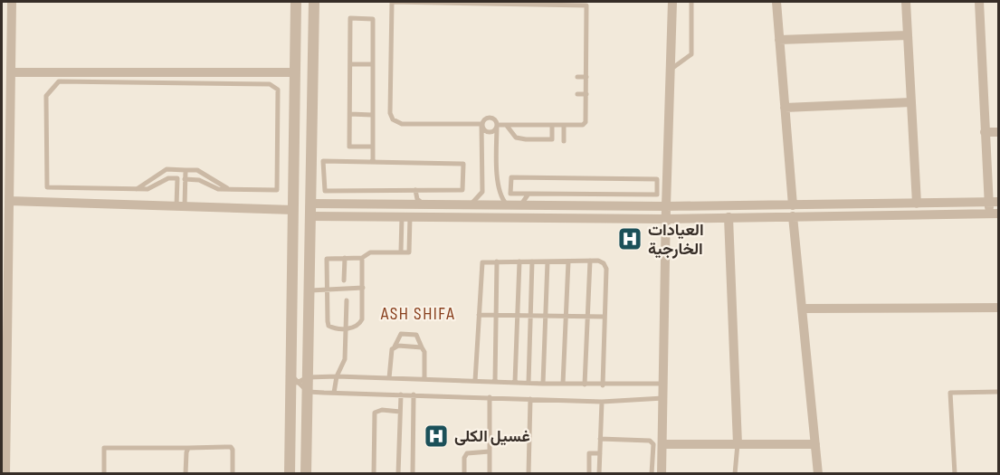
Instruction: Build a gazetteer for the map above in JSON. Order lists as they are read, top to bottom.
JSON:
{
  "districts": ["ASH SHIFA"],
  "places": {
    "hospital": ["العيادات الخارجية", "غسيل الكلى"]
  }
}
